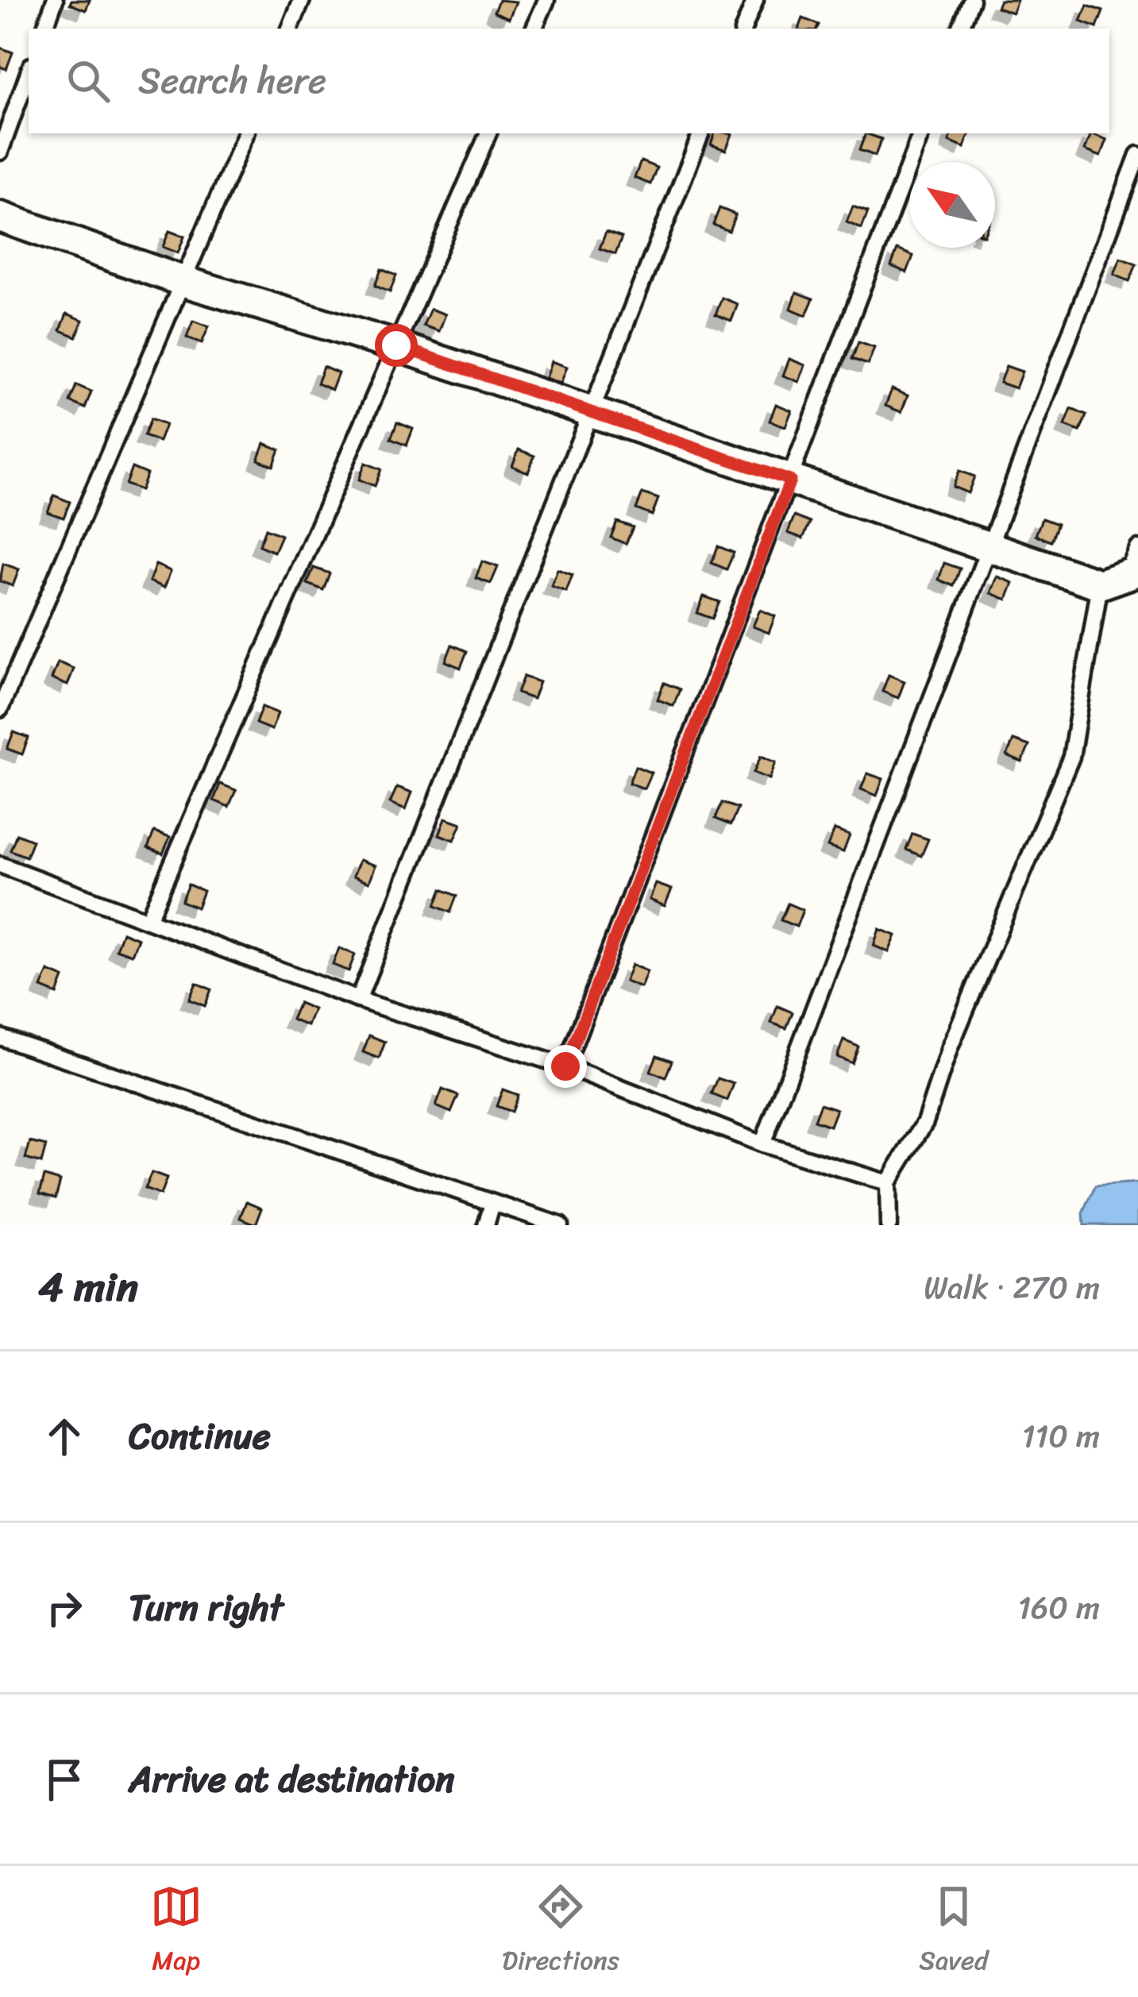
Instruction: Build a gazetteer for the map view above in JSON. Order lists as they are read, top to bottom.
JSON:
{
  "north": "top left",
  "page": {
    "search": "Search here",
    "heading": ["4 min", "Walk · 270 m"],
    "list": [
      ["Continue", "110 m"],
      ["Turn right", "160 m"],
      "Arrive at destination"
    ],
    "nav": ["Map", "Directions", "Saved"]
  }
}
